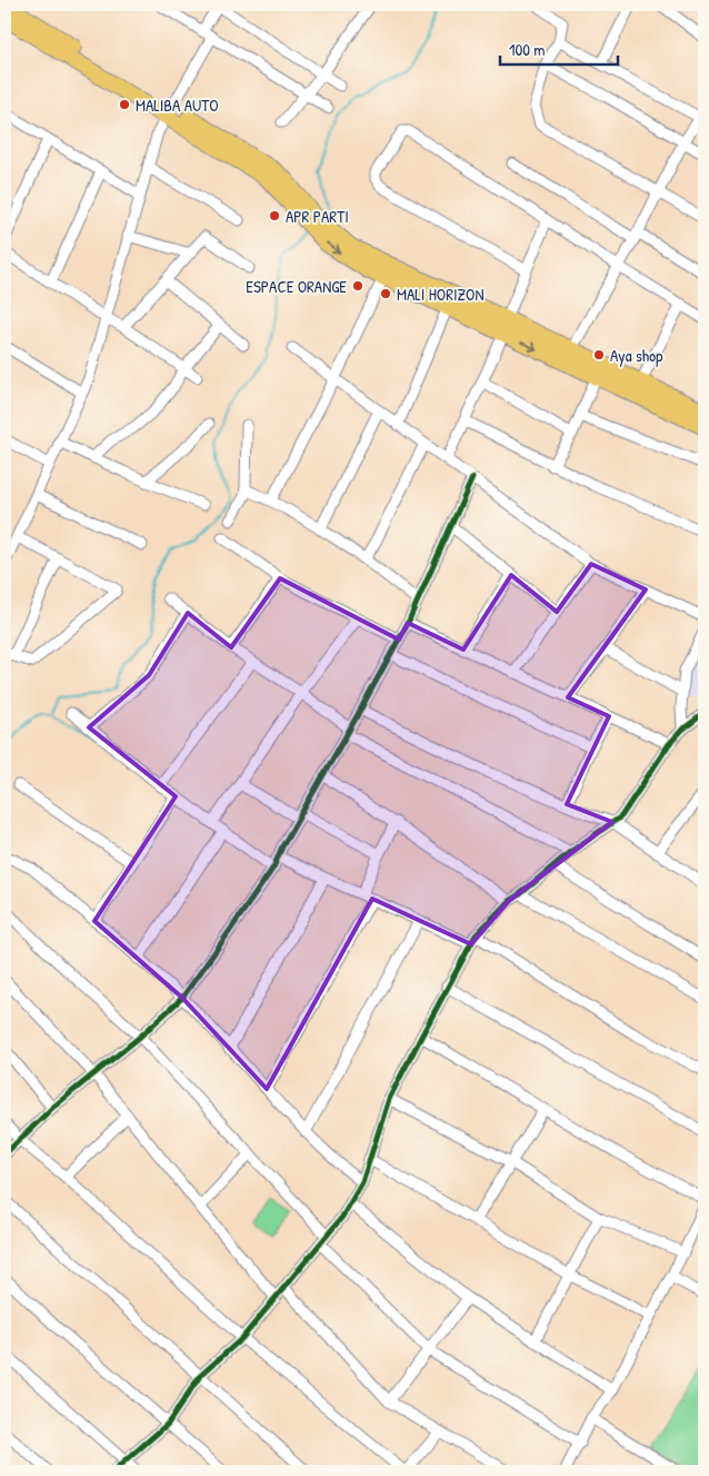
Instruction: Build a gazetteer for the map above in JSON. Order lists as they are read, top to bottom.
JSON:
{
  "places": [
    "MALIBA AUTO",
    "APR PARTI",
    "ESPACE ORANGE",
    "MALI HORIZON",
    "Aya shop"
  ],
  "scale_bar": "100 m"
}
